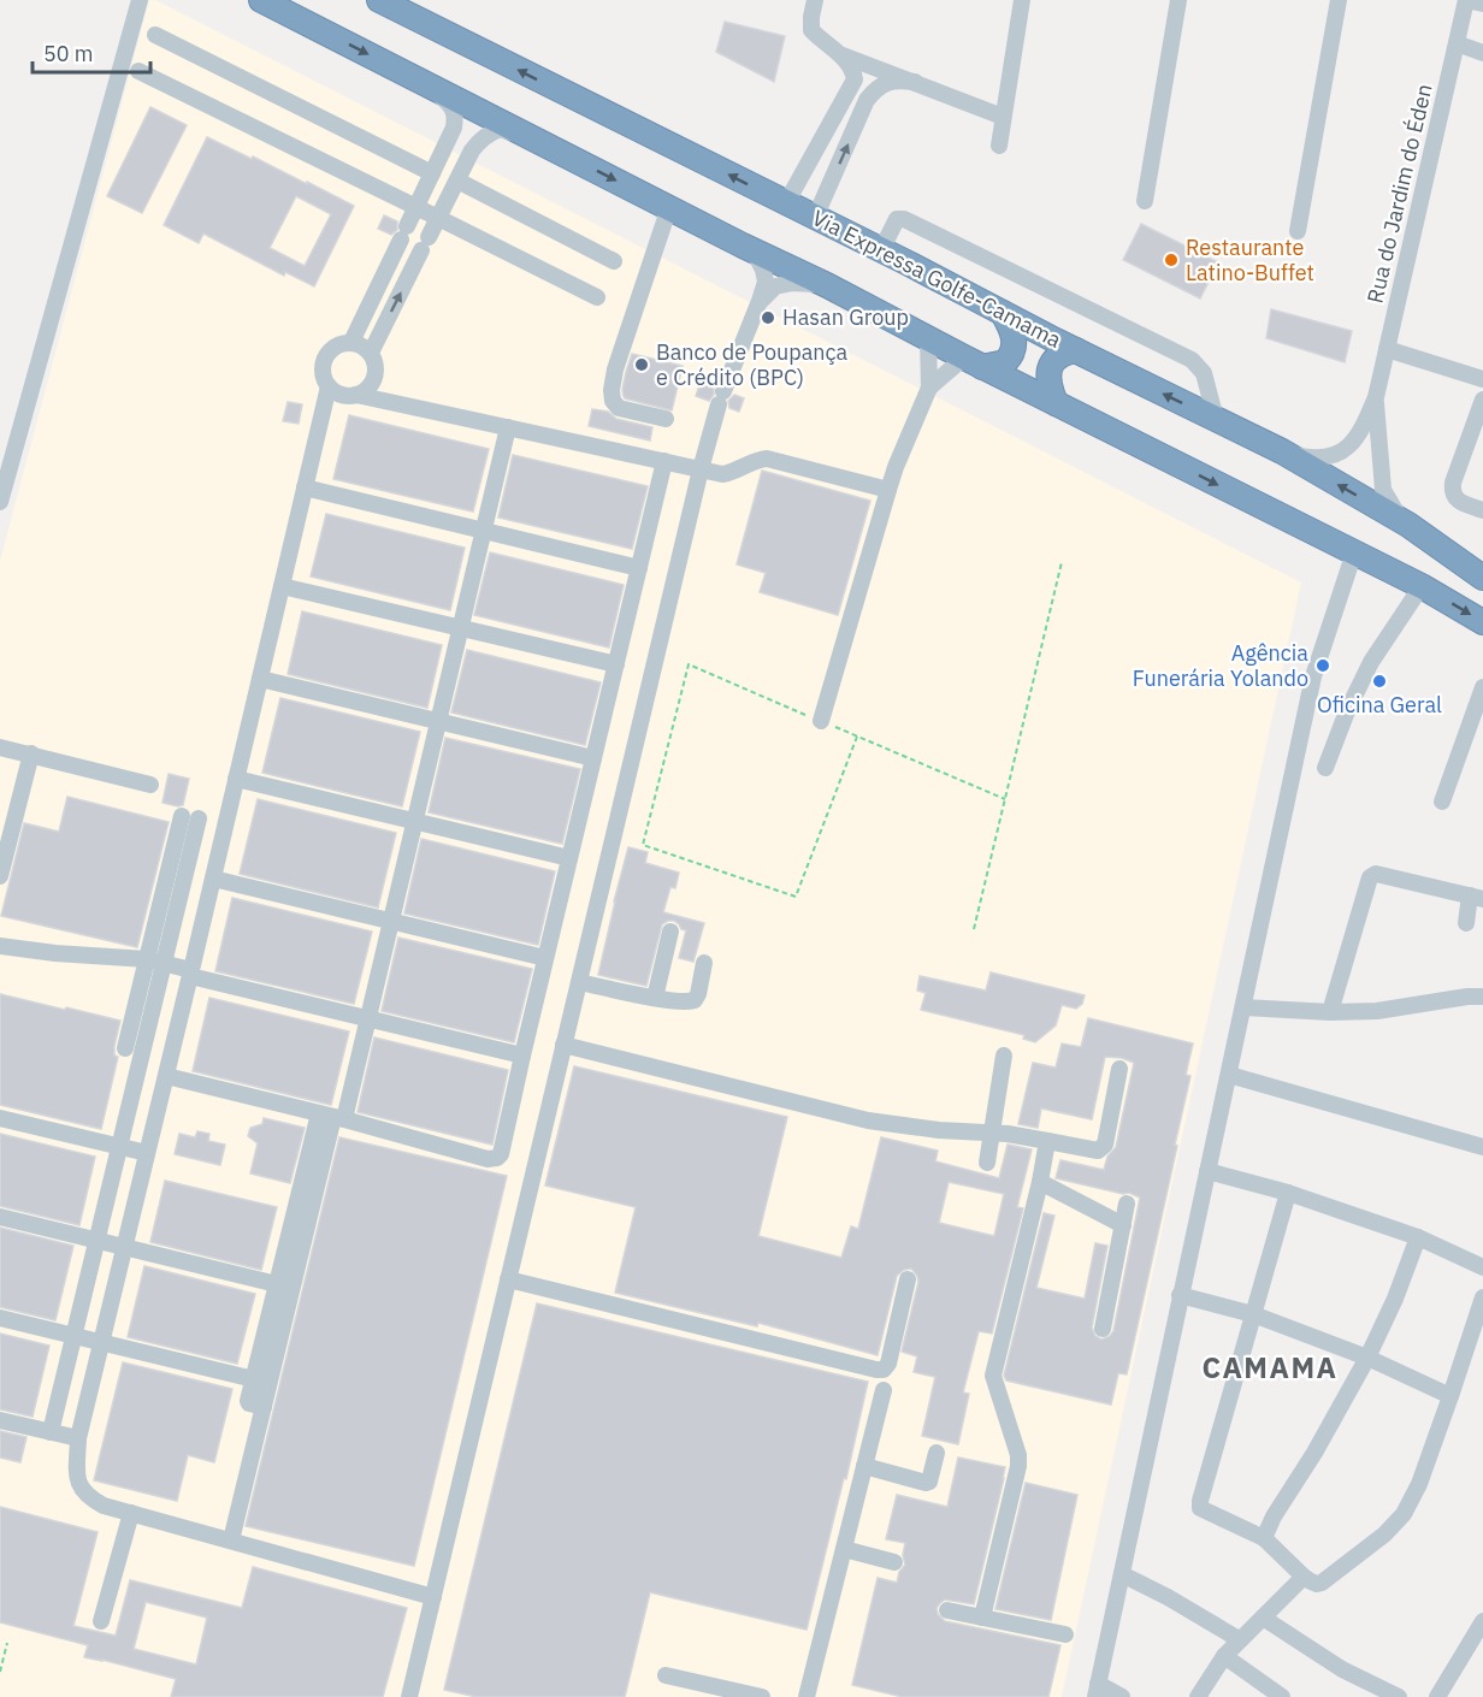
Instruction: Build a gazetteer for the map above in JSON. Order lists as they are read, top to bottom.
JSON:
{
  "streets": {
    "highway": ["Via Expressa Golfe-Camama"],
    "street": ["Rua do Jardim do Éden"]
  },
  "districts": ["CAMAMA"],
  "places": [
    "Restaurante Latino-Buffet",
    "Hasan Group",
    "Banco de Poupança e Crédito (BPC)",
    "Agência Funerária Yolando",
    "Oficina Geral"
  ],
  "scale_bar": "50 m"
}
